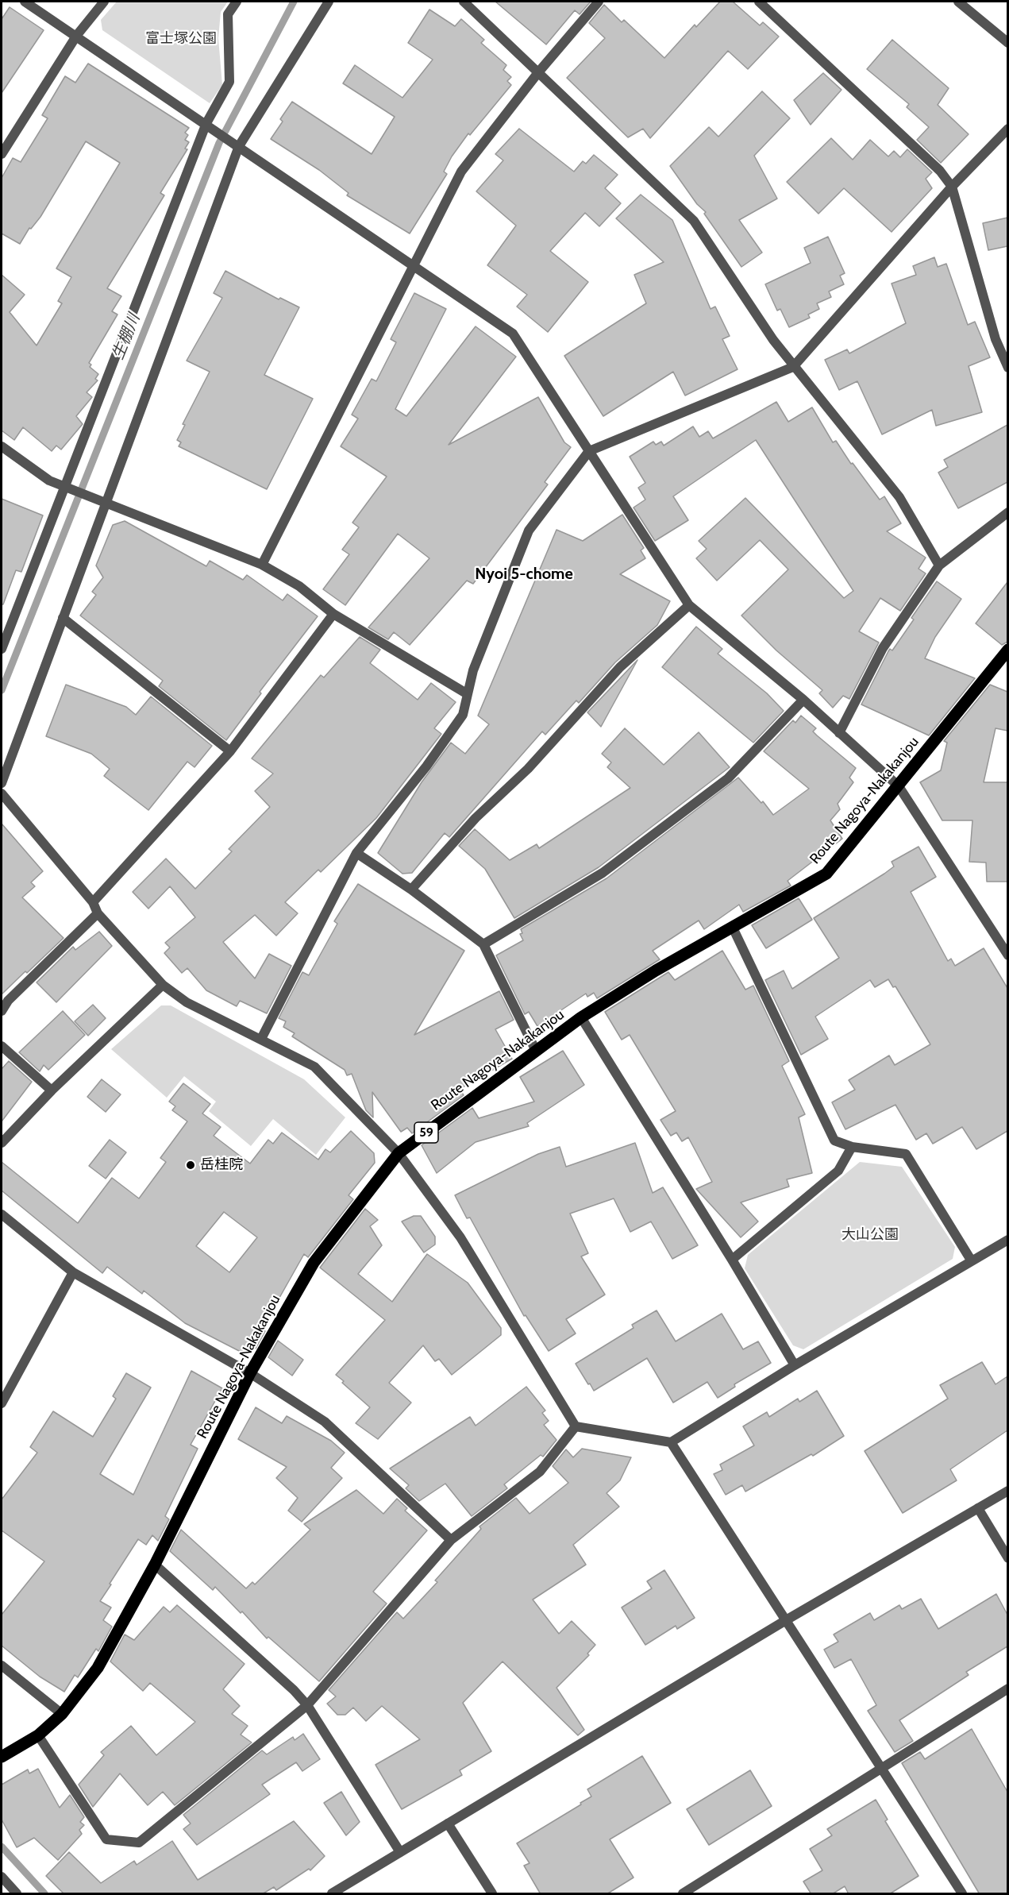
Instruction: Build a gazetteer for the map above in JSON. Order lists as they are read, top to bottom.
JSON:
{
  "streets": {
    "main road": ["Route Nagoya-Nakakanjou", "59"]
  },
  "districts": ["Nyoi 5-chome"],
  "water": ["生棚川"],
  "parks": ["富士塚公園", "大山公園"],
  "places": ["岳桂院"]
}
